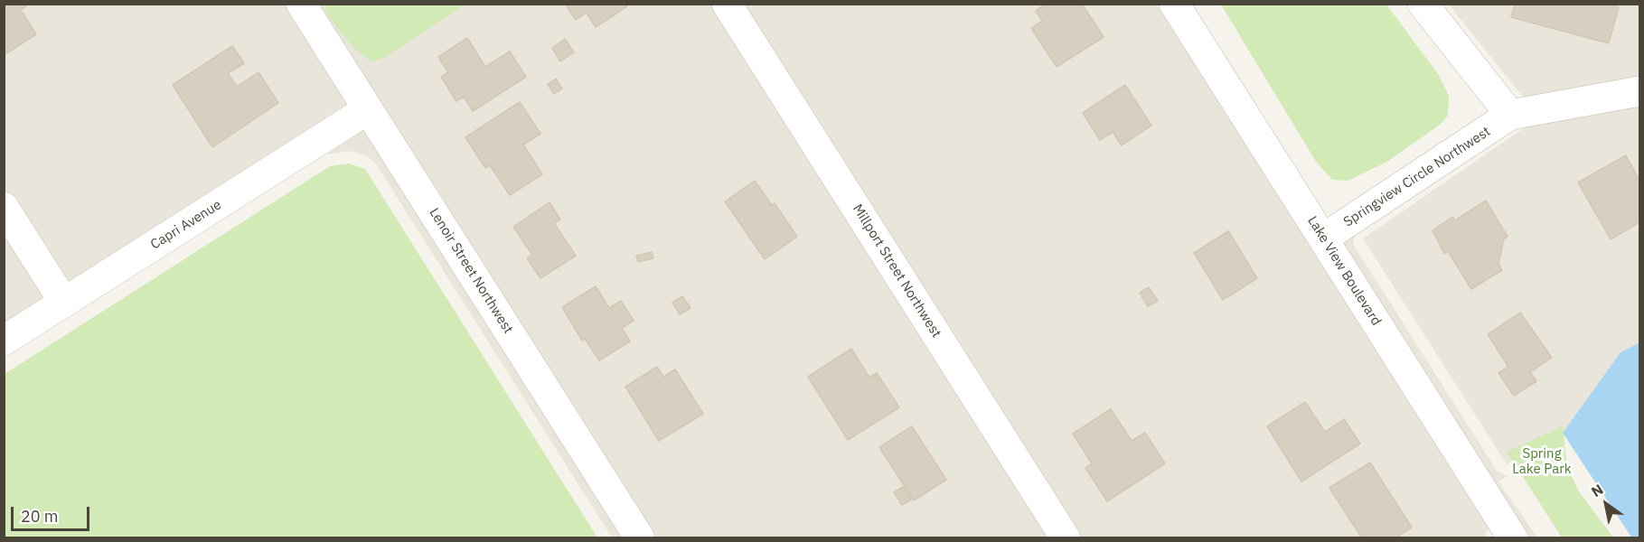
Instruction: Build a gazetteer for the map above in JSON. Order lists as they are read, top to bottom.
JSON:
{
  "streets": {
    "street": [
      "Springview Circle Northwest",
      "Capri Avenue",
      "Lenoir Street Northwest",
      "Millport Street Northwest",
      "Lake View Boulevard"
    ]
  },
  "crossings": [
    ["Springview Circle Northwest", "Lake View Boulevard"],
    ["Capri Avenue", "Lenoir Street Northwest"]
  ],
  "parks": ["Spring Lake Park"],
  "scale_bar": "20 m",
  "north": "top left"
}
